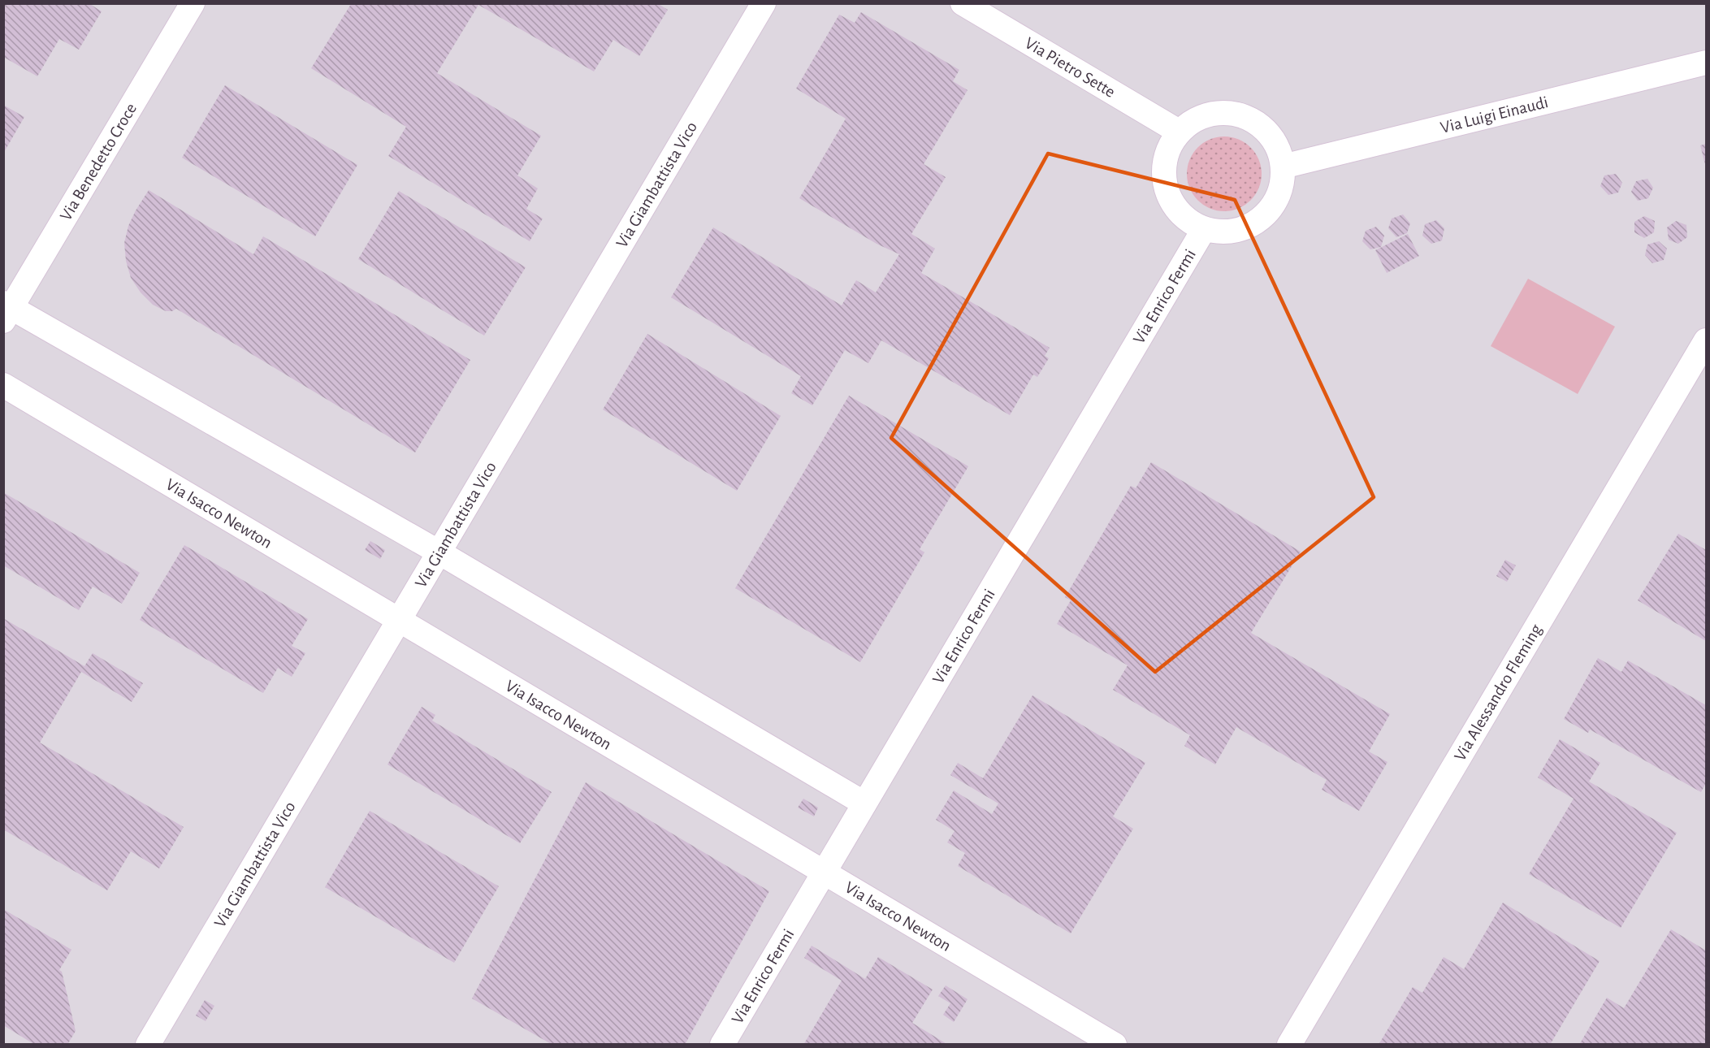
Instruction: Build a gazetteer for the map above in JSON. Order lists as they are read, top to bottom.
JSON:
{
  "streets": {
    "street": [
      "Via Pietro Sette",
      "Via Luigi Einaudi",
      "Via Benedetto Croce",
      "Via Giambattista Vico",
      "Via Enrico Fermi",
      "Via Isacco Newton",
      "Via Alessandro Fleming"
    ]
  },
  "crossings": [
    ["Via Pietro Sette", "Via Luigi Einaudi"],
    ["Via Pietro Sette", "Via Enrico Fermi"],
    ["Via Luigi Einaudi", "Via Enrico Fermi"],
    ["Via Giambattista Vico", "Via Isacco Newton"],
    ["Via Enrico Fermi", "Via Isacco Newton"]
  ]
}
